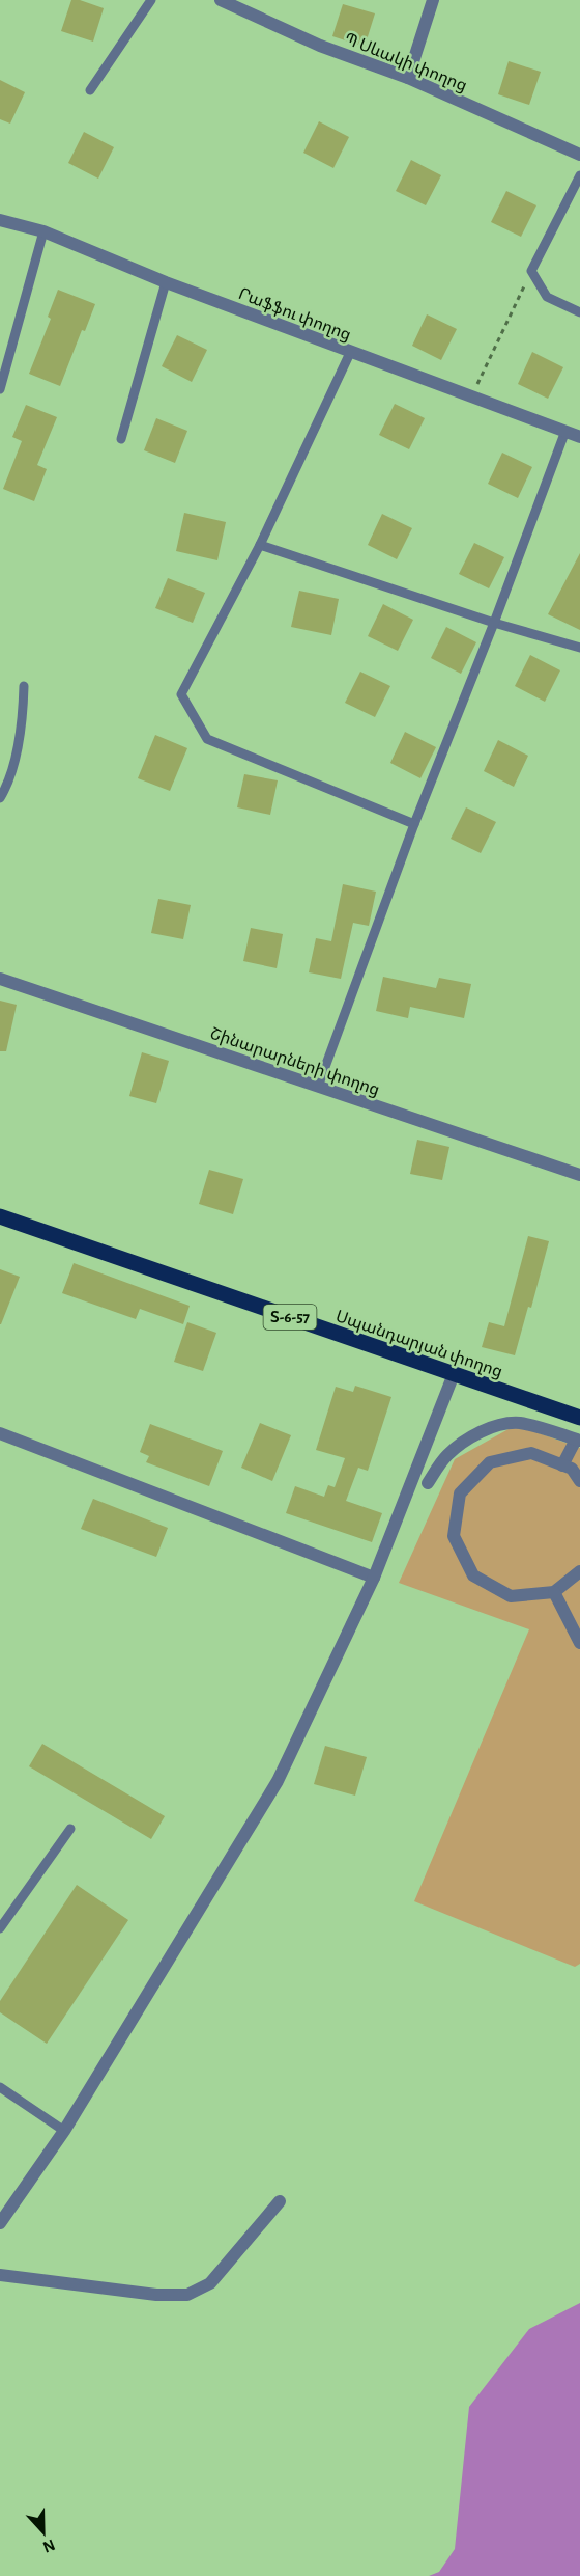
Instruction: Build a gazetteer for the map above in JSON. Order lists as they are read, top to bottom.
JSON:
{
  "streets": {
    "main road": ["Տ-6-57", "Սպանդարյան փողոց"],
    "street": ["Պ Սևակի փողոց", "Րաֆֆու փողոց", "Շինարարների փողոց"]
  },
  "north": "bottom"
}
